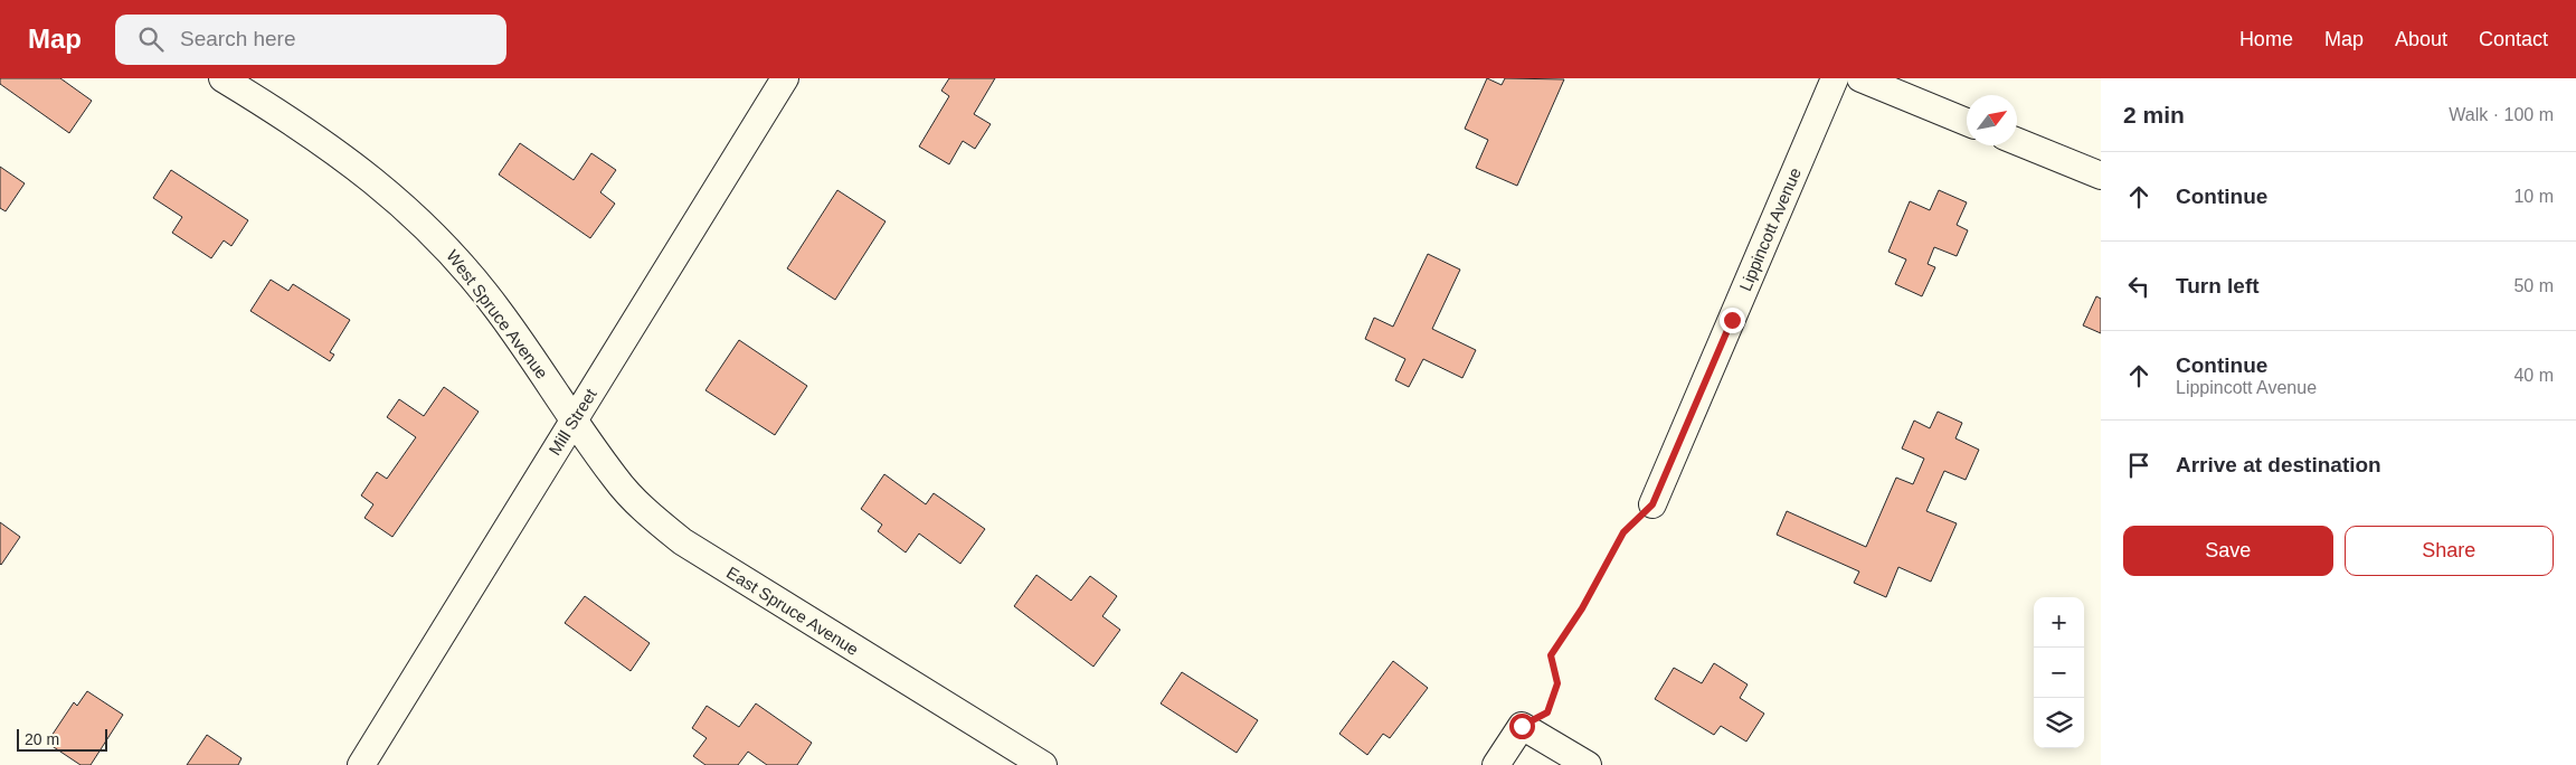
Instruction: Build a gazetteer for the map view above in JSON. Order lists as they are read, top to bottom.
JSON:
{
  "streets": {
    "street": [
      "Lippincott Avenue",
      "West Spruce Avenue",
      "Mill Street",
      "East Spruce Avenue"
    ]
  },
  "crossings": [
    ["West Spruce Avenue", "Mill Street"],
    ["West Spruce Avenue", "East Spruce Avenue"],
    ["Mill Street", "East Spruce Avenue"]
  ],
  "scale_bar": "20 m",
  "north": "top right",
  "page": {
    "header": "Map",
    "search": "Search here",
    "nav": [
      "Home",
      "Map",
      "About",
      "Contact"
    ],
    "heading": ["2 min", "Walk · 100 m"],
    "list": [
      ["Continue", "10 m"],
      ["Turn left", "50 m"],
      ["Continue", "Lippincott Avenue", "40 m"],
      "Arrive at destination"
    ],
    "buttons": ["Save", "Share"],
    "map_buttons": ["+", "−"],
    "scale": "20 m"
  }
}
